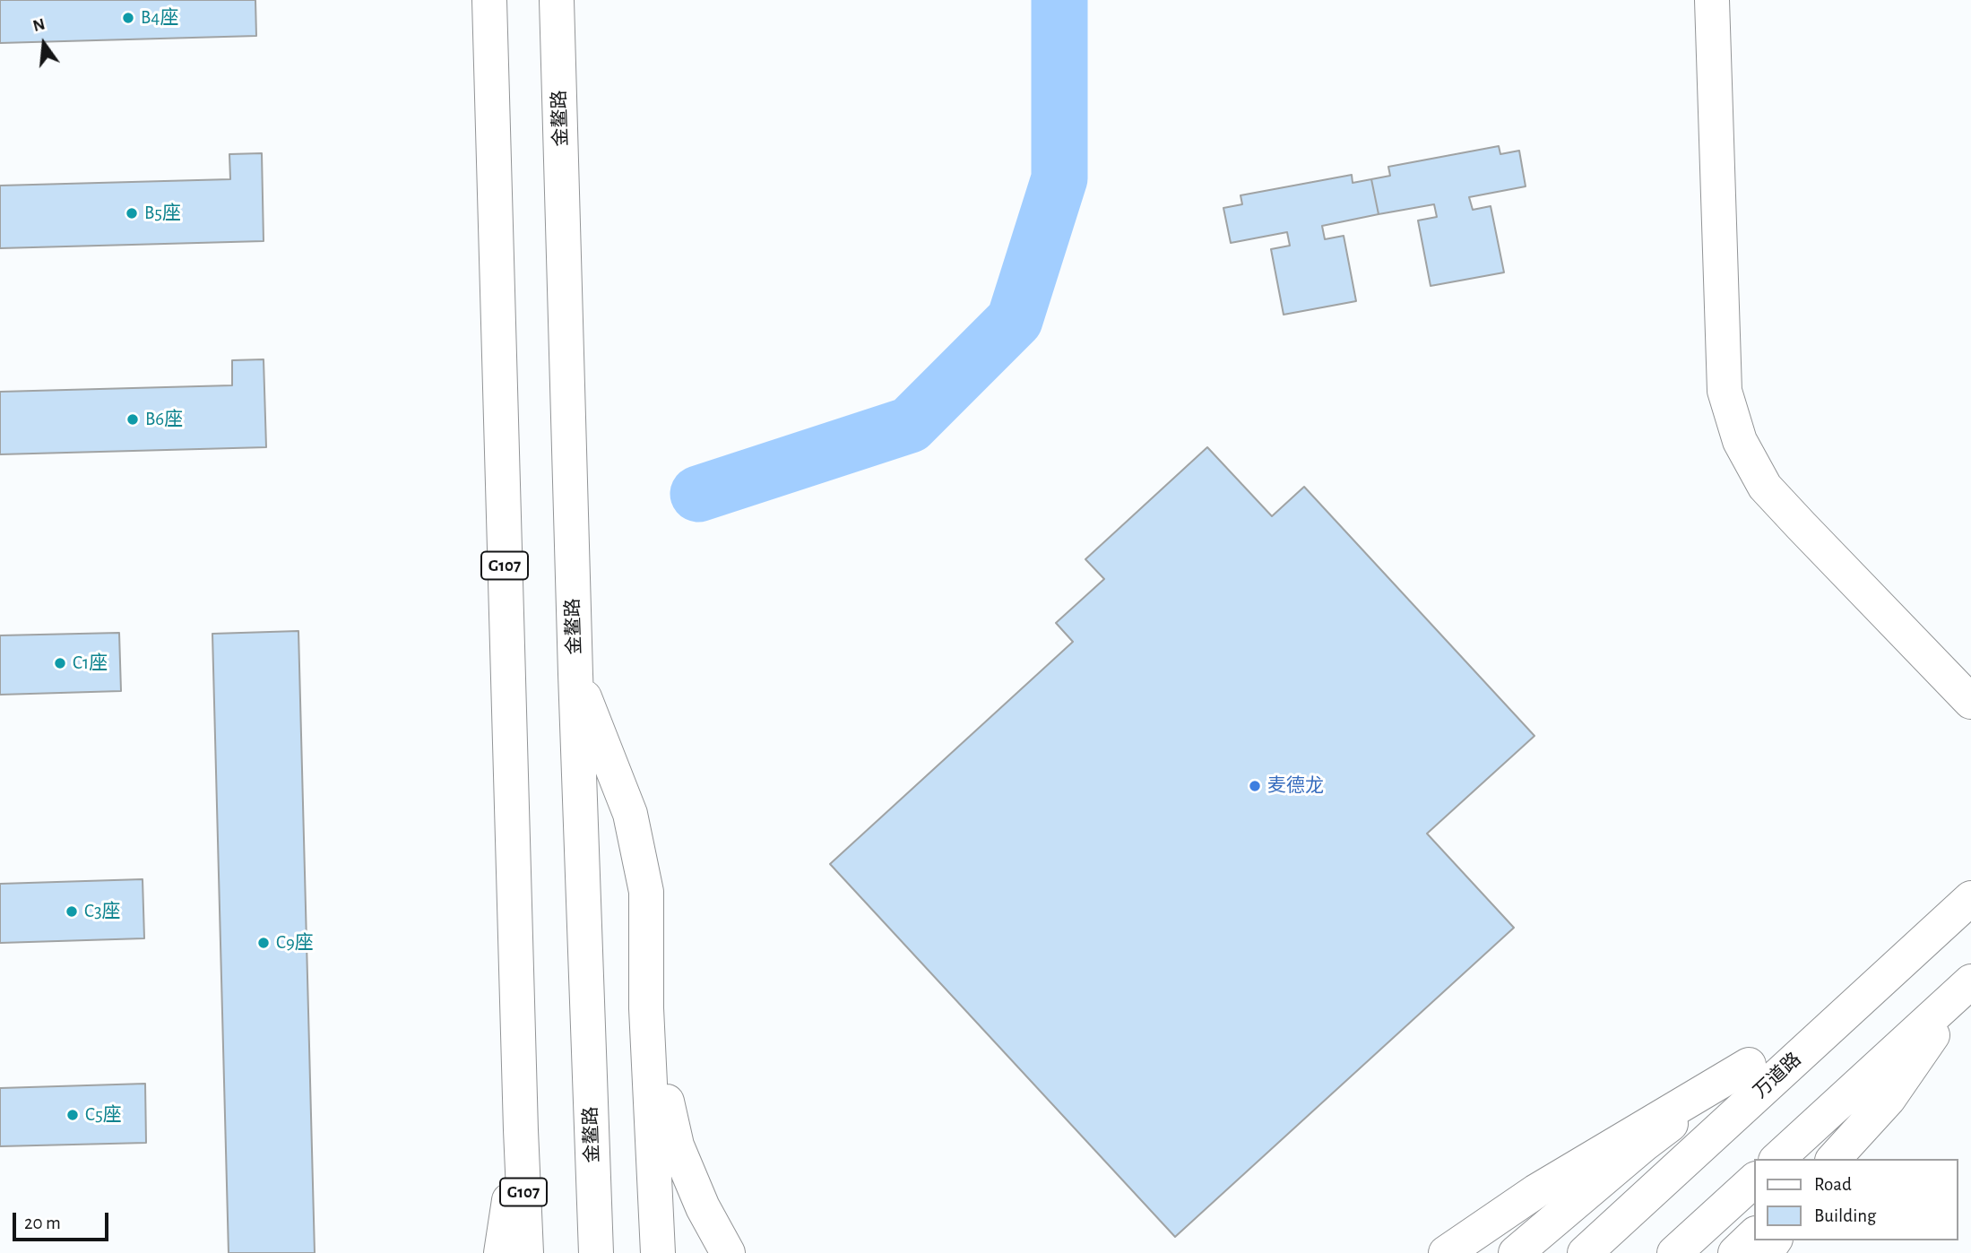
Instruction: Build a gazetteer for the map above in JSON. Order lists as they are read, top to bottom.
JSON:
{
  "streets": {
    "main road": ["金鳌路", "G107", "万道路"]
  },
  "places": [
    "B4座",
    "B5座",
    "B6座",
    "C1座",
    "麦德龙",
    "C3座",
    "C9座",
    "C5座"
  ],
  "legend": ["Road", "Building"],
  "scale_bar": "20 m",
  "north": "top"
}
